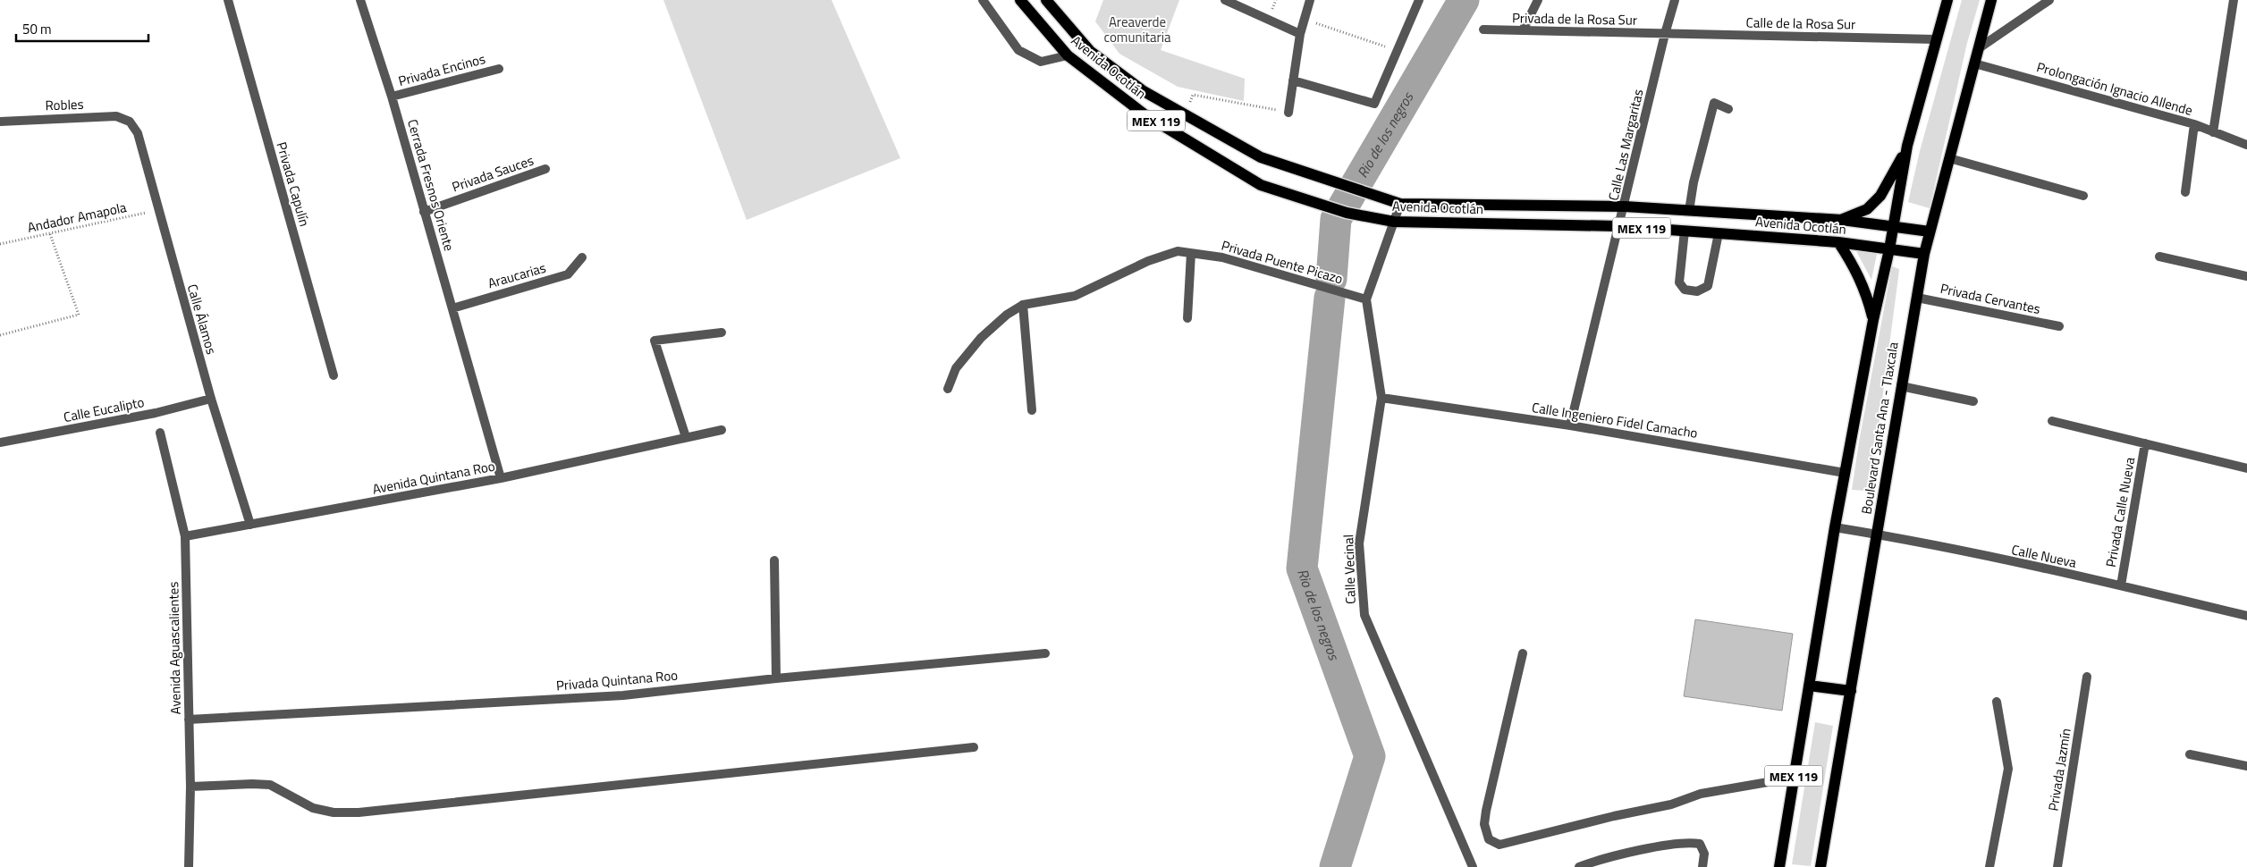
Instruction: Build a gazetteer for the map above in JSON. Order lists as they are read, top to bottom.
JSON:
{
  "streets": {
    "main road": ["Avenida Ocotlán", "MEX 119", "Boulevard Santa Ana - Tlaxcala"],
    "street": [
      "Privada de la Rosa Sur",
      "Calle de la Rosa Sur",
      "Privada Encinos",
      "Prolongación Ignacio Allende",
      "Robles",
      "Calle Las Margaritas",
      "Privada Sauces",
      "Privada Capulín",
      "Cerrada Fresnos Oriente",
      "Privada Puente Picazo",
      "Araucarias",
      "Privada Cervantes",
      "Calle Álamos",
      "Calle Eucalipto",
      "Calle Ingeniero Fidel Camacho",
      "Avenida Quintana Roo",
      "Privada Calle Nueva",
      "Calle Nueva",
      "Calle Vecinal",
      "Avenida Aguascalientes",
      "Privada Quintana Roo",
      "Privada Jazmín"
    ],
    "path": ["Andador Amapola"]
  },
  "crossings": [
    ["Privada de la Rosa Sur", "Calle de la Rosa Sur"],
    ["Privada de la Rosa Sur", "Calle Las Margaritas"],
    ["Calle de la Rosa Sur", "Calle Las Margaritas"],
    ["Calle de la Rosa Sur", "Boulevard Santa Ana - Tlaxcala"],
    ["Avenida Ocotlán", "Calle Las Margaritas"],
    ["Avenida Ocotlán", "Boulevard Santa Ana - Tlaxcala"],
    ["Avenida Ocotlán", "Calle Vecinal"],
    ["Privada Encinos", "Cerrada Fresnos Oriente"],
    ["Prolongación Ignacio Allende", "Boulevard Santa Ana - Tlaxcala"],
    ["Robles", "Calle Álamos"],
    ["Calle Las Margaritas", "Calle Ingeniero Fidel Camacho"],
    ["Privada Sauces", "Cerrada Fresnos Oriente"],
    ["Cerrada Fresnos Oriente", "Araucarias"],
    ["Cerrada Fresnos Oriente", "Avenida Quintana Roo"],
    ["Andador Amapola", "Calle Álamos"],
    ["Privada Puente Picazo", "Calle Vecinal"],
    ["Privada Cervantes", "Boulevard Santa Ana - Tlaxcala"],
    ["Calle Álamos", "Calle Eucalipto"],
    ["Calle Álamos", "Avenida Quintana Roo"],
    ["Calle Ingeniero Fidel Camacho", "Boulevard Santa Ana - Tlaxcala"],
    ["Calle Ingeniero Fidel Camacho", "Calle Vecinal"],
    ["Boulevard Santa Ana - Tlaxcala", "Calle Nueva"],
    ["Avenida Quintana Roo", "Avenida Aguascalientes"],
    ["Privada Calle Nueva", "Calle Nueva"],
    ["Avenida Aguascalientes", "Privada Quintana Roo"]
  ],
  "water": ["Rio de los negros"],
  "parks": ["Areaverde comunitaria"],
  "scale_bar": "50 m"
}
